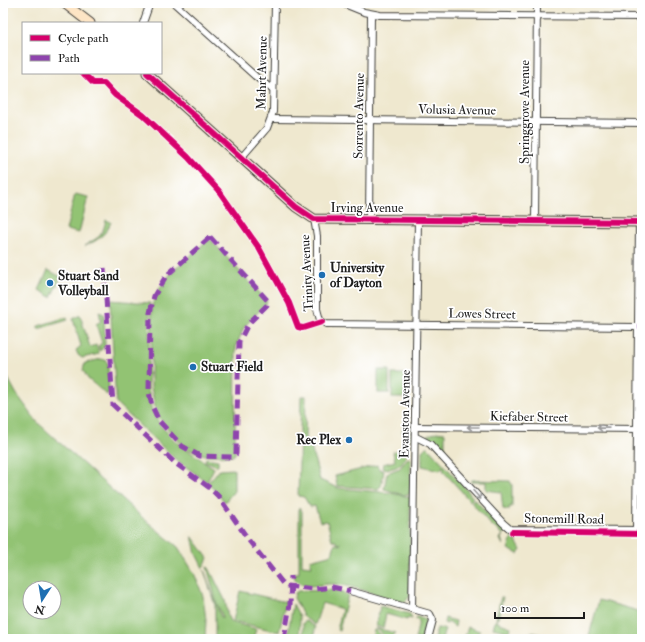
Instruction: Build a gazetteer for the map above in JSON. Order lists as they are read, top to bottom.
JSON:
{
  "streets": {
    "street": [
      "Mahrt Avenue",
      "Volusia Avenue",
      "Springgrove Avenue",
      "Sorrento Avenue",
      "Irving Avenue",
      "Trinity Avenue",
      "Lowes Street",
      "Evanston Avenue",
      "Kiefaber Street",
      "Stonemill Road"
    ]
  },
  "crossings": [
    ["Mahrt Avenue", "Volusia Avenue"],
    ["Mahrt Avenue", "Irving Avenue"],
    ["Volusia Avenue", "Springgrove Avenue"],
    ["Volusia Avenue", "Sorrento Avenue"],
    ["Springgrove Avenue", "Irving Avenue"],
    ["Sorrento Avenue", "Irving Avenue"],
    ["Irving Avenue", "Trinity Avenue"],
    ["Irving Avenue", "Evanston Avenue"],
    ["Trinity Avenue", "Lowes Street"],
    ["Lowes Street", "Evanston Avenue"],
    ["Evanston Avenue", "Kiefaber Street"],
    ["Evanston Avenue", "Stonemill Road"]
  ],
  "one_way": ["Kiefaber Street", "Stonemill Road"],
  "places": [
    "University of Dayton",
    "Stuart Sand Volleyball",
    "Stuart Field",
    "Rec Plex"
  ],
  "legend": ["Cycle path", "Path"],
  "scale_bar": "100 m",
  "north": "bottom"
}
